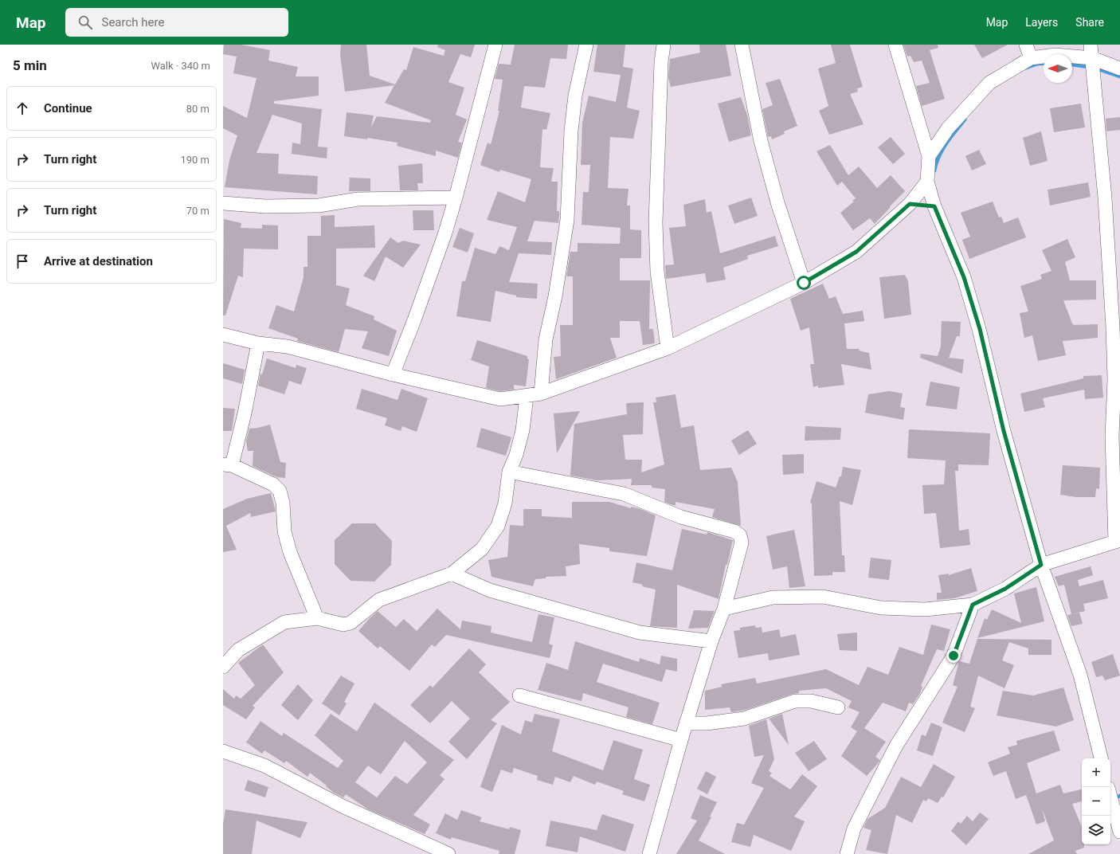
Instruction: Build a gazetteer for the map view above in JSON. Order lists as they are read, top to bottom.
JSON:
{
  "north": "left",
  "page": {
    "header": "Map",
    "search": "Search here",
    "nav": ["Map", "Layers", "Share"],
    "heading": ["5 min", "Walk · 340 m"],
    "list": [
      ["Continue", "80 m"],
      ["Turn right", "190 m"],
      ["Turn right", "70 m"],
      "Arrive at destination"
    ],
    "map_buttons": ["+", "−"]
  }
}
